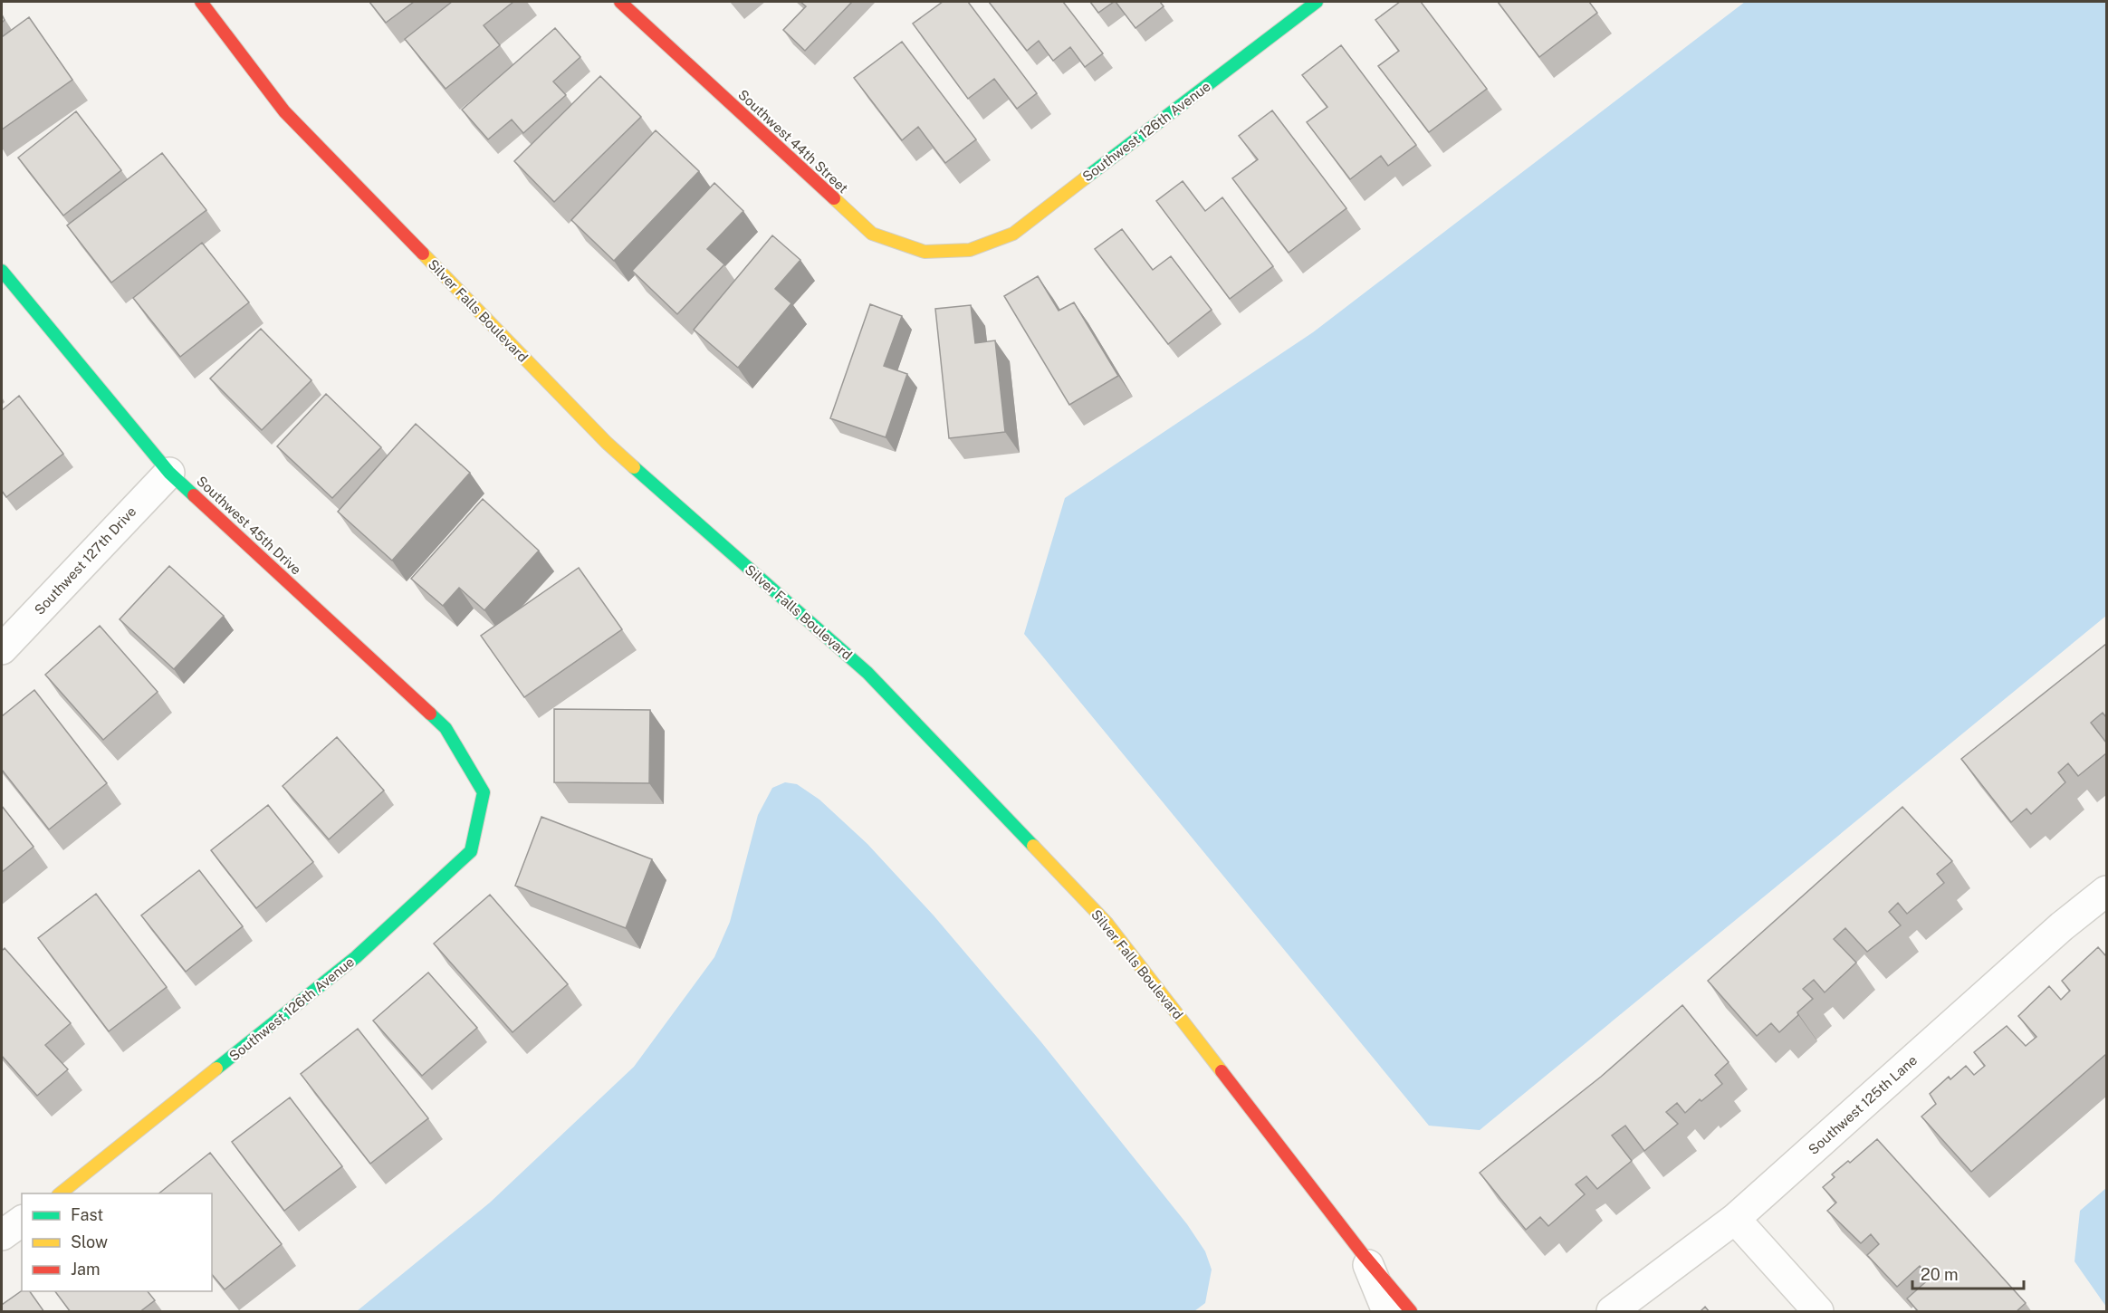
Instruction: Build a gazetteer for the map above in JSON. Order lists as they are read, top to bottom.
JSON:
{
  "streets": {
    "street": [
      "Southwest 126th Avenue",
      "Southwest 44th Street",
      "Silver Falls Boulevard",
      "Southwest 45th Drive",
      "Southwest 127th Drive",
      "Southwest 125th Lane"
    ]
  },
  "crossings": [
    ["Southwest 126th Avenue", "Southwest 44th Street"],
    ["Southwest 126th Avenue", "Southwest 45th Drive"],
    ["Southwest 45th Drive", "Southwest 127th Drive"]
  ],
  "legend": ["Fast", "Slow", "Jam"],
  "scale_bar": "20 m"
}
